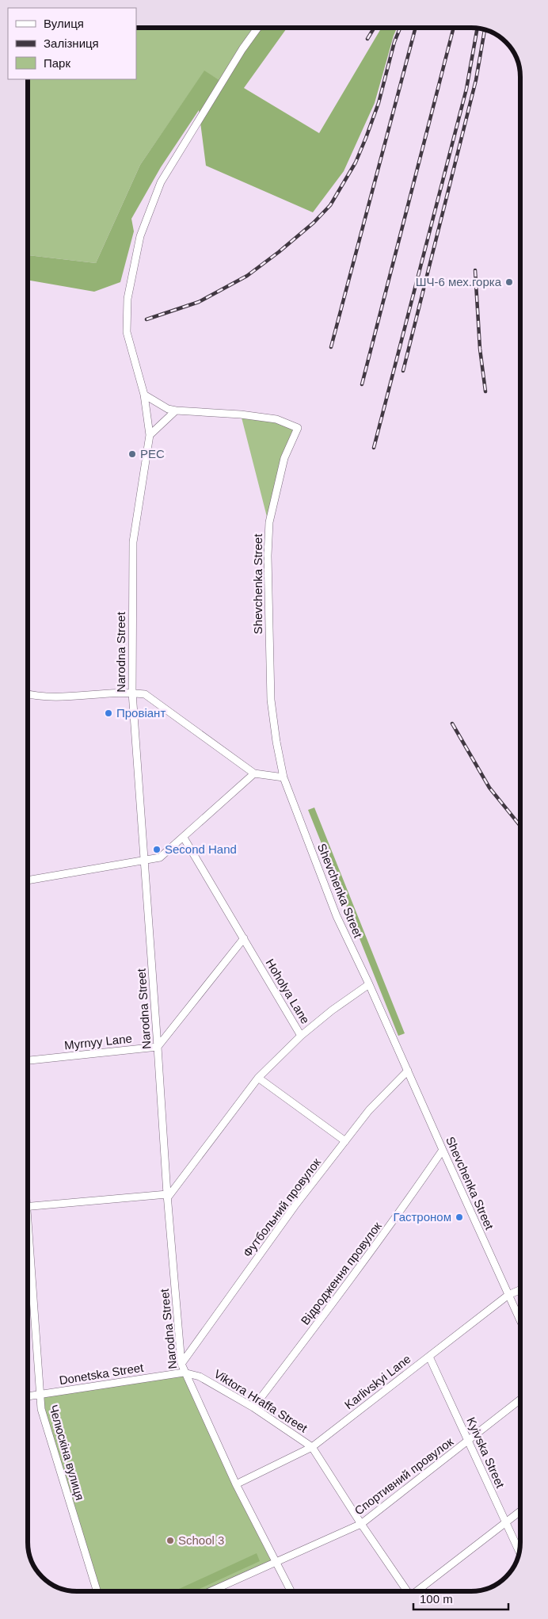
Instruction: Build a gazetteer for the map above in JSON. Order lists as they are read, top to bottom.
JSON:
{
  "streets": {
    "street": [
      "Shevchenka Street",
      "Narodna Street",
      "Hoholya Lane",
      "Myrnyy Lane",
      "Футбольний провулок",
      "Відродження провулок",
      "Donetska Street",
      "Karlіvskyi Lane",
      "Viktora Hraffa Street",
      "Челюскіна вулиця",
      "Kyivska Street",
      "Спортивний провулок"
    ]
  },
  "crossings": [
    ["Shevchenka Street", "Футбольний провулок"],
    ["Shevchenka Street", "Відродження провулок"],
    ["Shevchenka Street", "Karlіvskyi Lane"],
    ["Narodna Street", "Hoholya Lane"],
    ["Narodna Street", "Myrnyy Lane"],
    ["Narodna Street", "Футбольний провулок"],
    ["Narodna Street", "Donetska Street"],
    ["Narodna Street", "Karlіvskyi Lane"],
    ["Narodna Street", "Viktora Hraffa Street"],
    ["Narodna Street", "Спортивний провулок"],
    ["Відродження провулок", "Viktora Hraffa Street"],
    ["Donetska Street", "Viktora Hraffa Street"],
    ["Donetska Street", "Челюскіна вулиця"],
    ["Karlіvskyi Lane", "Viktora Hraffa Street"],
    ["Karlіvskyi Lane", "Kyivska Street"],
    ["Viktora Hraffa Street", "Спортивний провулок"],
    ["Kyivska Street", "Спортивний провулок"]
  ],
  "places": [
    "ШЧ-6 мех.горка",
    "РЕС",
    "Провіант",
    "Second Hand",
    "Гастроном",
    "School 3"
  ],
  "legend": ["Вулиця", "Залізниця", "Парк"],
  "scale_bar": "100 m"
}
